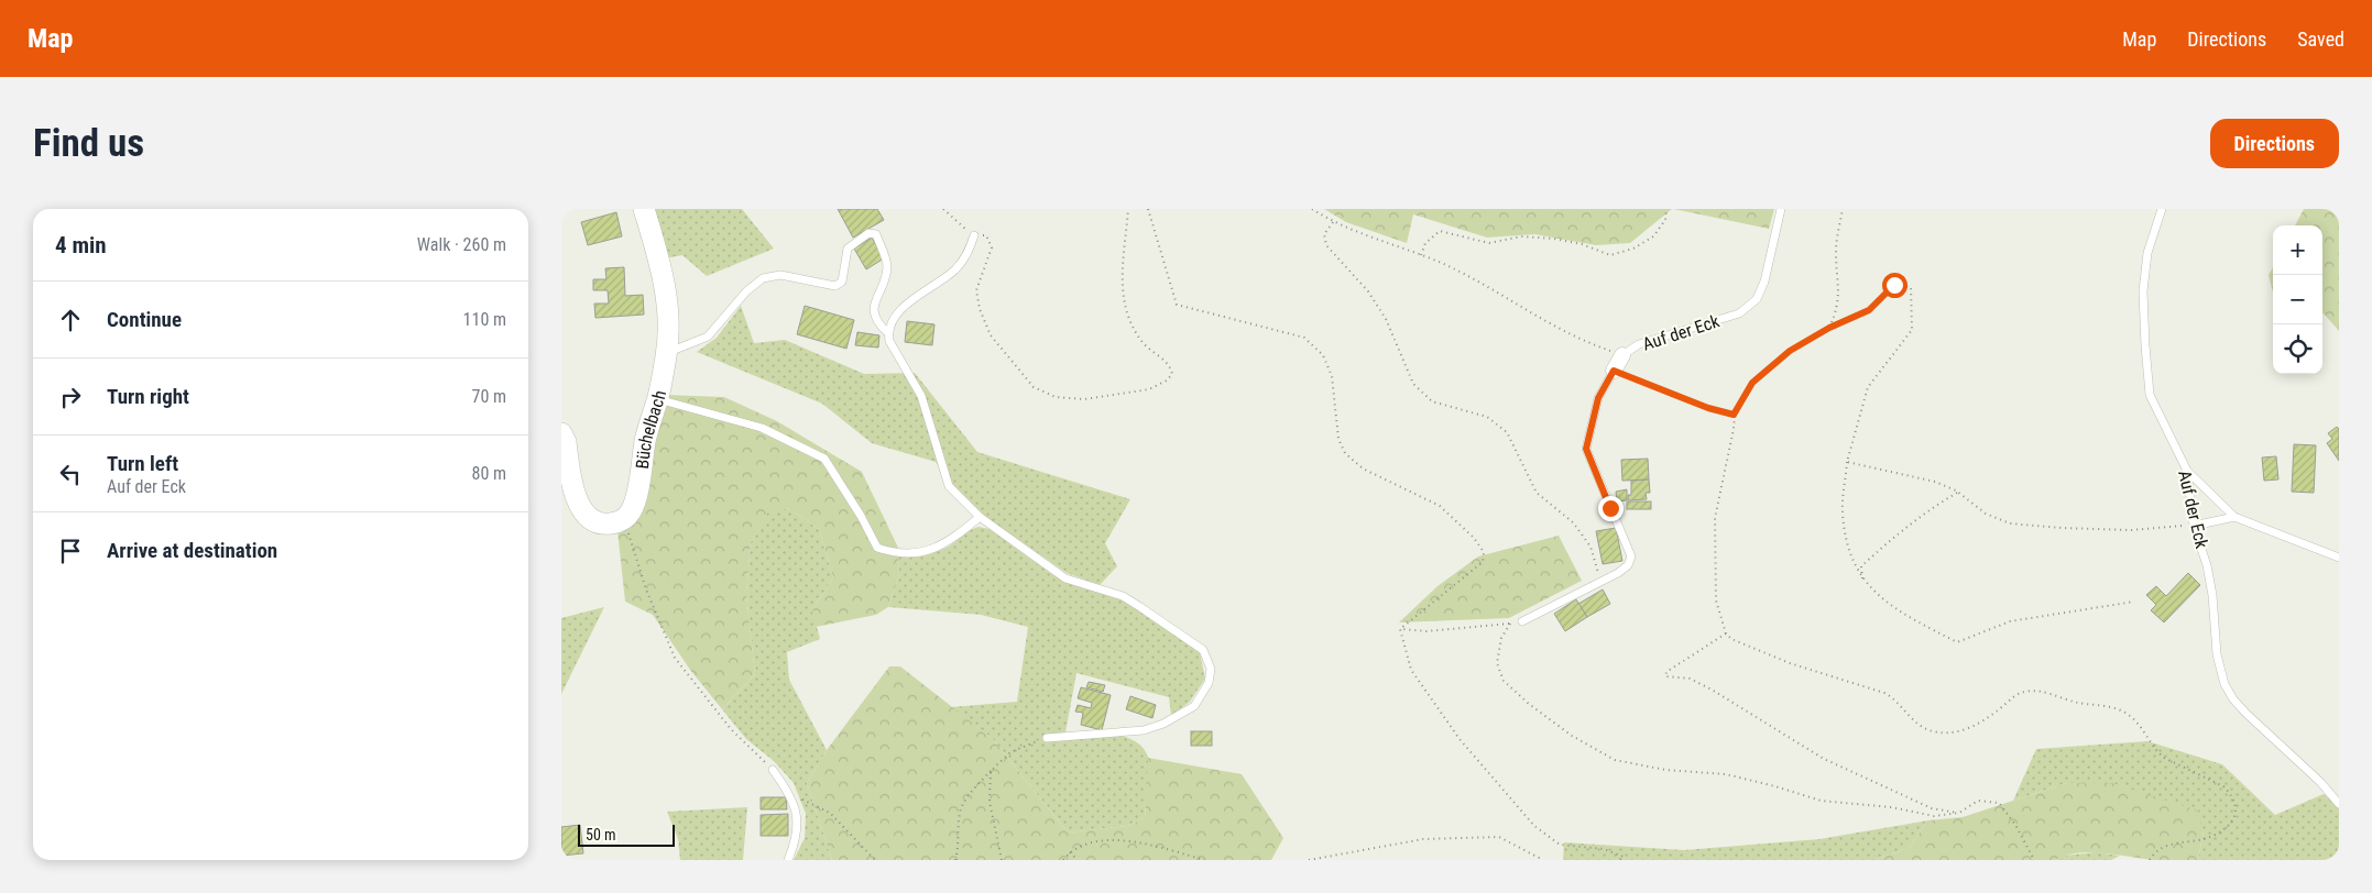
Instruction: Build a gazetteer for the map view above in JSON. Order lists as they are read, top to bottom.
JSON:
{
  "streets": {
    "street": ["Auf der Eck", "Büchelbach"]
  },
  "scale_bar": "50 m",
  "page": {
    "header": "Map",
    "nav": ["Map", "Directions", "Saved"],
    "buttons": "Directions",
    "title": "Find us",
    "heading": ["4 min", "Walk · 260 m"],
    "map_buttons": ["+", "−"],
    "list": [
      ["Continue", "110 m"],
      ["Turn right", "70 m"],
      ["Turn left", "Auf der Eck", "80 m"],
      "Arrive at destination"
    ],
    "scale": "50 m"
  }
}
